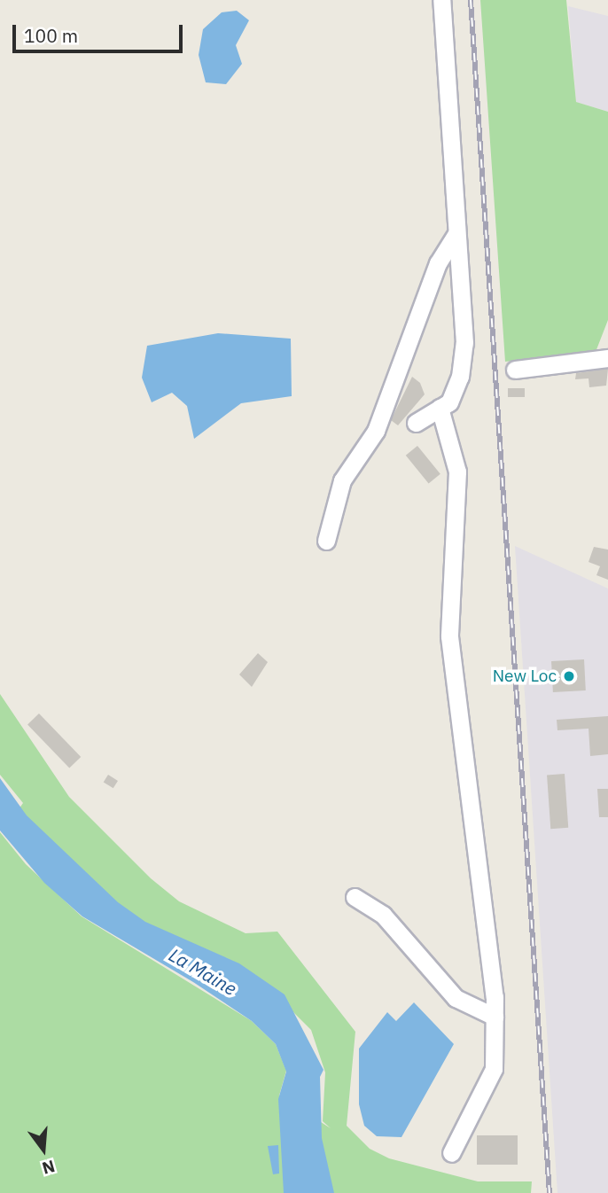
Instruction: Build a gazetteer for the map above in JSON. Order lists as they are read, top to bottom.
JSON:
{
  "water": ["La Maine"],
  "places": ["New Loc"],
  "scale_bar": "100 m",
  "north": "bottom"
}
